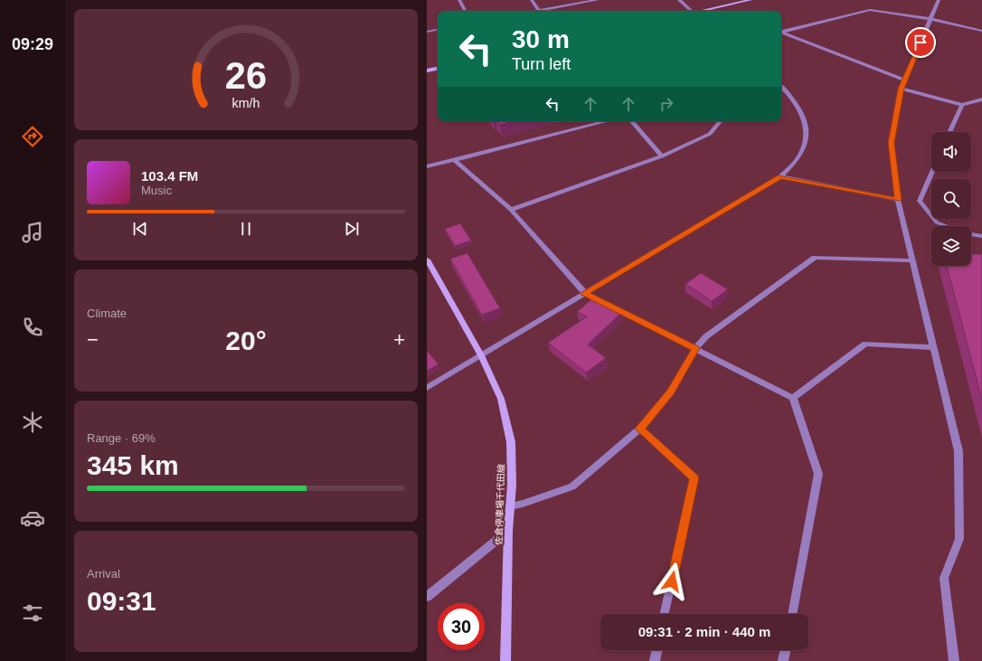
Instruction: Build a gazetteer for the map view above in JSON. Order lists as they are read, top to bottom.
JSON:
{
  "streets": {
    "main road": ["佐倉停車場千代田線"]
  },
  "page": {
    "tabs": "09:29",
    "turn": ["30 m", "Turn left"],
    "song": ["103.4 FM", "Music"],
    "tile": [
      "Climate",
      ["Range · 69%", "345 km"],
      ["Arrival", "09:31"]
    ],
    "heat": ["−", "20°", "+"],
    "limit": "30",
    "trip": "09:31 · 2 min · 440 m",
    "gauge": ["26", "km/h"]
  }
}
